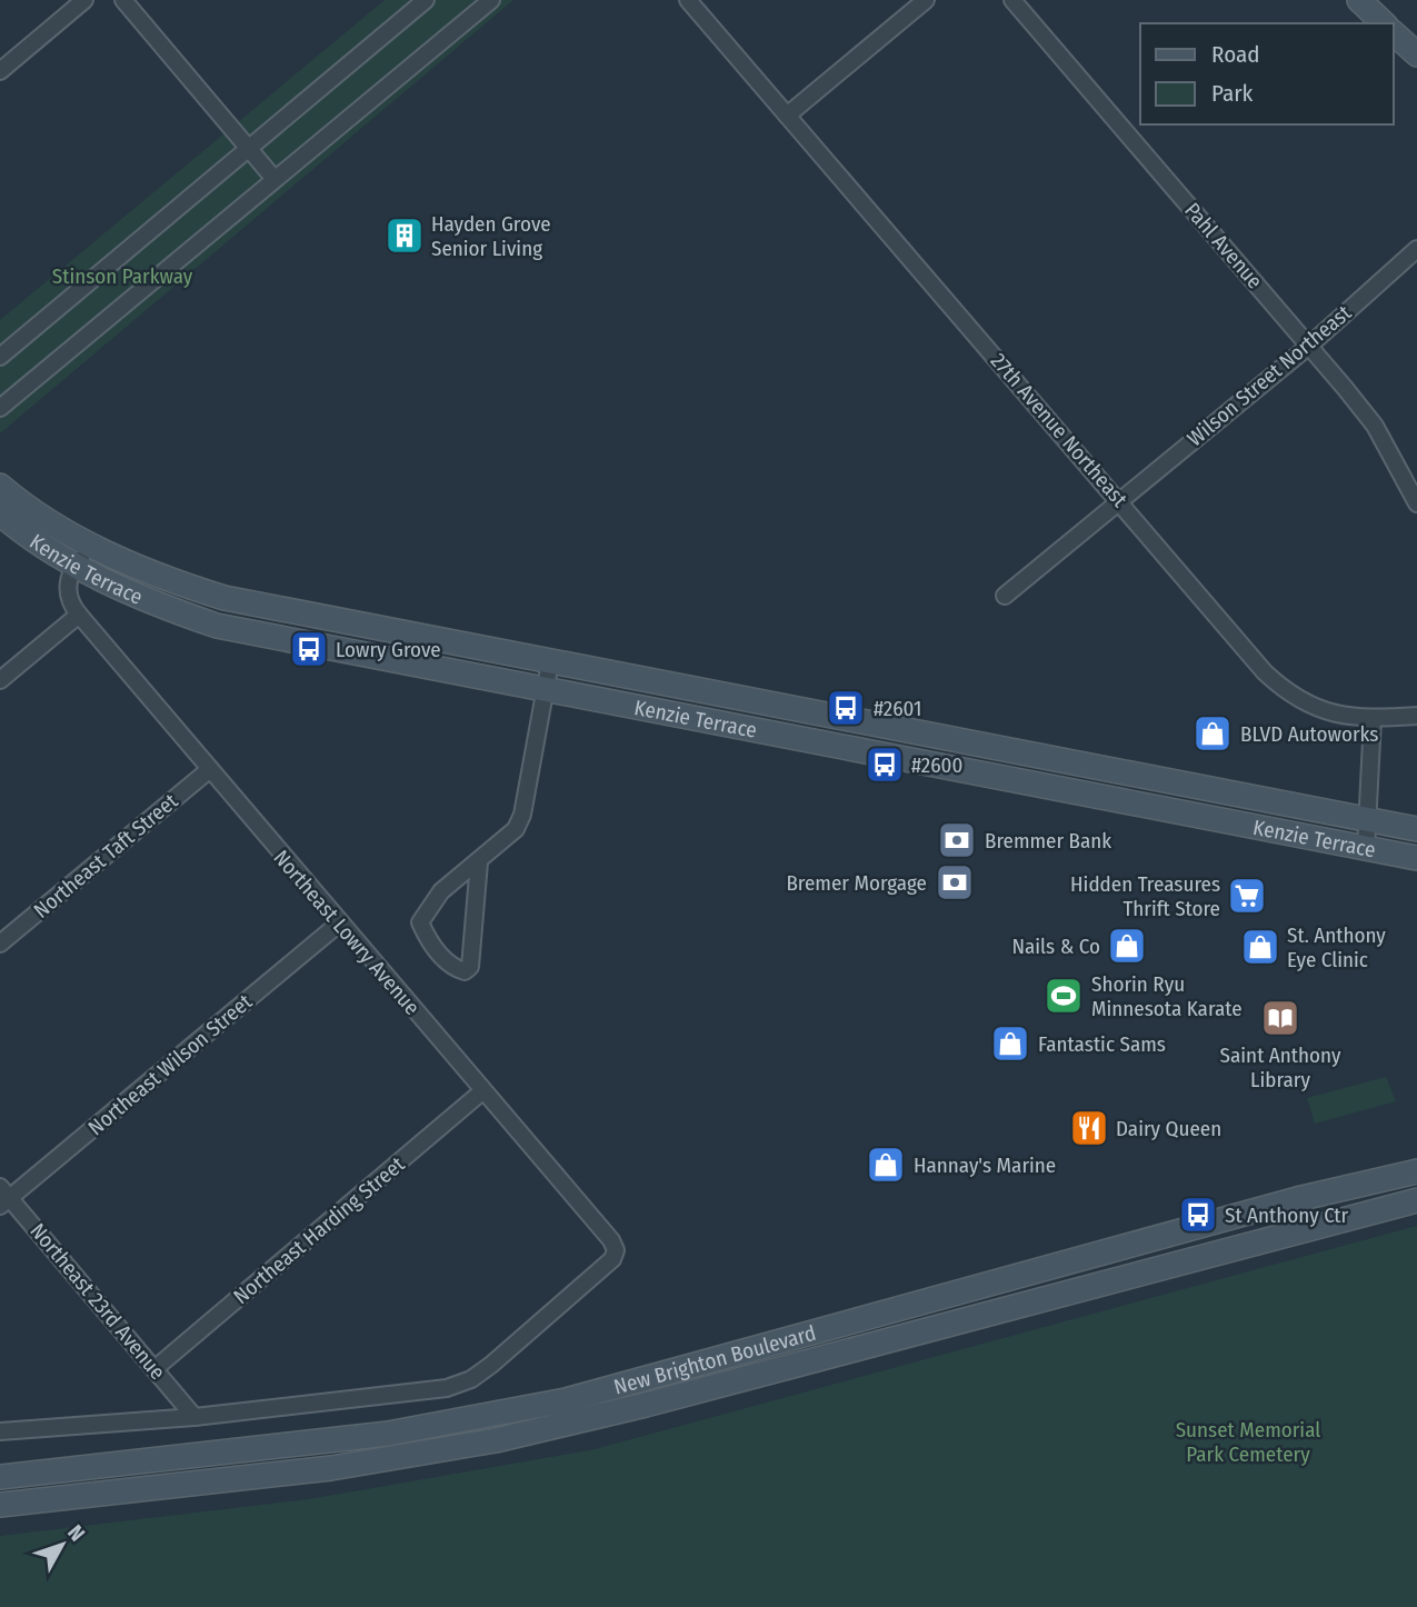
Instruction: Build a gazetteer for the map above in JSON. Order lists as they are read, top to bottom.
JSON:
{
  "streets": {
    "main road": ["Kenzie Terrace", "New Brighton Boulevard"],
    "street": [
      "Pahl Avenue",
      "Wilson Street Northeast",
      "27th Avenue Northeast",
      "Northeast Taft Street",
      "Northeast Lowry Avenue",
      "Northeast Wilson Street",
      "Northeast Harding Street",
      "Northeast 23rd Avenue"
    ]
  },
  "crossings": [
    ["Pahl Avenue", "Wilson Street Northeast"],
    ["Wilson Street Northeast", "27th Avenue Northeast"],
    ["Northeast Taft Street", "Northeast Lowry Avenue"],
    ["Northeast Lowry Avenue", "Northeast Wilson Street"],
    ["Northeast Lowry Avenue", "Northeast Harding Street"],
    ["Northeast Lowry Avenue", "Northeast 23rd Avenue"],
    ["Northeast Wilson Street", "Northeast 23rd Avenue"],
    ["Northeast Harding Street", "Northeast 23rd Avenue"]
  ],
  "parks": ["Stinson Parkway", "Sunset Memorial Park Cemetery"],
  "places": {
    "building": ["Hayden Grove Senior Living"],
    "bus stop": [
      "Lowry Grove",
      "#2601",
      "#2600",
      "St Anthony Ctr"
    ],
    "shop": [
      "BLVD Autoworks",
      "Nails & Co",
      "St. Anthony Eye Clinic",
      "Fantastic Sams",
      "Hannay's Marine"
    ],
    "bank": ["Bremmer Bank", "Bremer Morgage"],
    "supermarket": ["Hidden Treasures Thrift Store"],
    "sports": ["Shorin Ryu Minnesota Karate"],
    "library": ["Saint Anthony Library"],
    "restaurant": ["Dairy Queen"]
  },
  "legend": ["Road", "Park"],
  "north": "top right"
}
